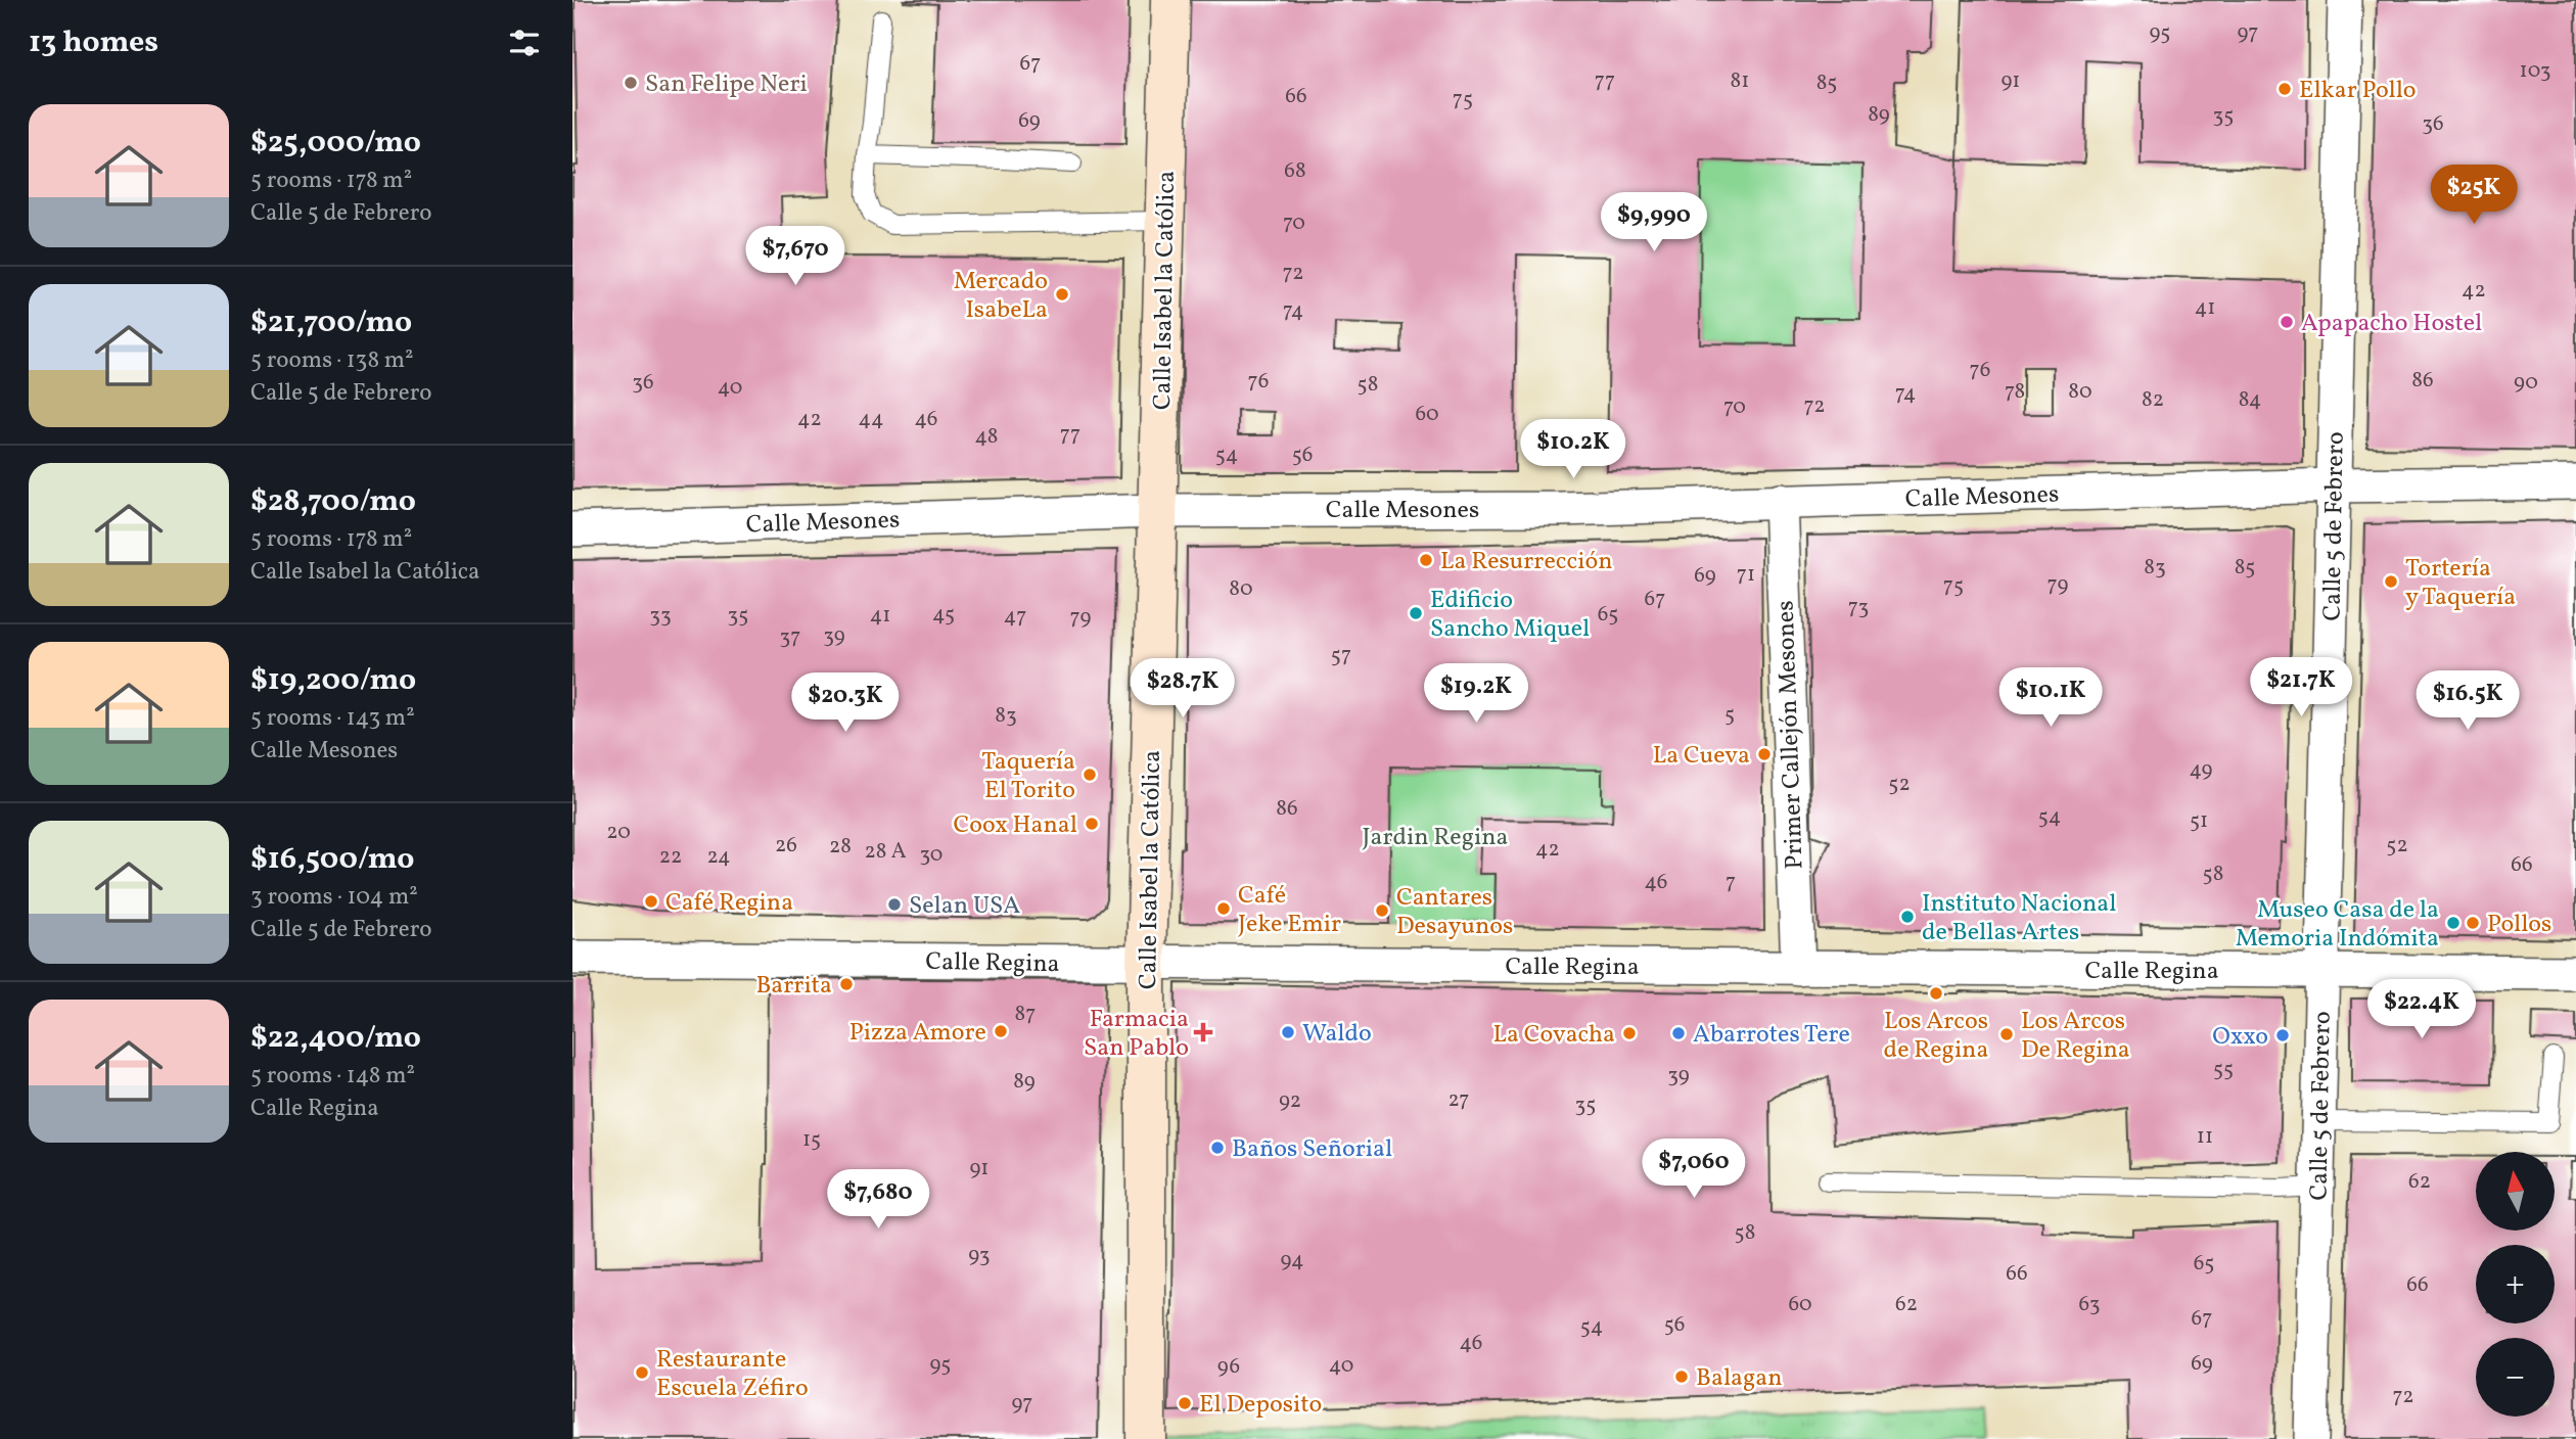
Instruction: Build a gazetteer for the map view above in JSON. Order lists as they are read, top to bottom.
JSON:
{
  "streets": {
    "street": [
      "Calle Isabel la Católica",
      "Calle Mesones",
      "Calle 5 de Febrero",
      "Primer Callejón Mesones",
      "Calle Regina"
    ]
  },
  "crossings": [
    ["Calle Isabel la Católica", "Calle Mesones"],
    ["Calle Isabel la Católica", "Calle Regina"],
    ["Calle Mesones", "Calle 5 de Febrero"],
    ["Calle Mesones", "Primer Callejón Mesones"],
    ["Calle 5 de Febrero", "Calle Regina"],
    ["Primer Callejón Mesones", "Calle Regina"]
  ],
  "parks": ["Jardin Regina"],
  "places": {
    "other": [
      "San Felipe Neri",
      "Elkar Pollo",
      "Mercado IsabeLa",
      "Apapacho Hostel",
      "La Resurrección",
      "Tortería y Taquería",
      "Edificio Sancho Miquel",
      "La Cueva",
      "Taquería El Torito",
      "Coox Hanal",
      "Café Regina",
      "Selan USA",
      "Café Jeke Emir",
      "Cantares Desayunos",
      "Instituto Nacional de Bellas Artes",
      "Museo Casa de la Memoria Indómita",
      "Pollos",
      "Barrita",
      "Los Arcos de Regina",
      "Pizza Amore",
      "Waldo",
      "La Covacha",
      "Abarrotes Tere",
      "Los Arcos De Regina",
      "Oxxo",
      "Baños Señorial",
      "Restaurante Escuela Zéfiro",
      "Balagan",
      "El Deposito"
    ],
    "health": ["Farmacia San Pablo"]
  },
  "house_numbers": [
    "95",
    "97",
    "67",
    "103",
    "77",
    "81",
    "91",
    "85",
    "66",
    "75",
    "89",
    "35",
    "69",
    "36",
    "68",
    "70",
    "72",
    "42",
    "41",
    "74",
    "76",
    "86",
    "76",
    "36",
    "90",
    "58",
    "40",
    "78",
    "80",
    "74",
    "82",
    "84",
    "72",
    "70",
    "60",
    "42",
    "44",
    "46",
    "77",
    "48",
    "54",
    "56",
    "83",
    "85",
    "71",
    "69",
    "79",
    "75",
    "80",
    "67",
    "73",
    "45",
    "65",
    "33",
    "35",
    "41",
    "47",
    "79",
    "39",
    "37",
    "57",
    "5",
    "83",
    "49",
    "52",
    "86",
    "54",
    "51",
    "20",
    "26",
    "52",
    "28",
    "42",
    "28 A",
    "30",
    "22",
    "24",
    "66",
    "58",
    "46",
    "7",
    "87",
    "55",
    "39",
    "89",
    "27",
    "92",
    "35",
    "11",
    "15",
    "91",
    "62",
    "58",
    "93",
    "94",
    "65",
    "66",
    "66",
    "60",
    "62",
    "63",
    "67",
    "56",
    "54",
    "46",
    "69",
    "95",
    "40",
    "96",
    "72",
    "97"
  ],
  "north": "top",
  "page": {
    "heading": "13 homes",
    "list": [
      {
        "name": "$25,000/mo",
        "note": "5 rooms · 178 m² · Calle 5 de Febrero"
      },
      {
        "name": "$21,700/mo",
        "note": "5 rooms · 138 m² · Calle 5 de Febrero"
      },
      {
        "name": "$28,700/mo",
        "note": "5 rooms · 178 m² · Calle Isabel la Católica"
      },
      {
        "name": "$19,200/mo",
        "note": "5 rooms · 143 m² · Calle Mesones"
      },
      {
        "name": "$16,500/mo",
        "note": "3 rooms · 104 m² · Calle 5 de Febrero"
      },
      {
        "name": "$22,400/mo",
        "note": "5 rooms · 148 m² · Calle Regina"
      }
    ],
    "price": [
      "$25K",
      "$9,990",
      "$7,670",
      "$10.2K",
      "$21.7K",
      "$28.7K",
      "$19.2K",
      "$10.1K",
      "$16.5K",
      "$20.3K",
      "$22.4K",
      "$7,060",
      "$7,680"
    ],
    "map_buttons": ["+", "−"]
  }
}
